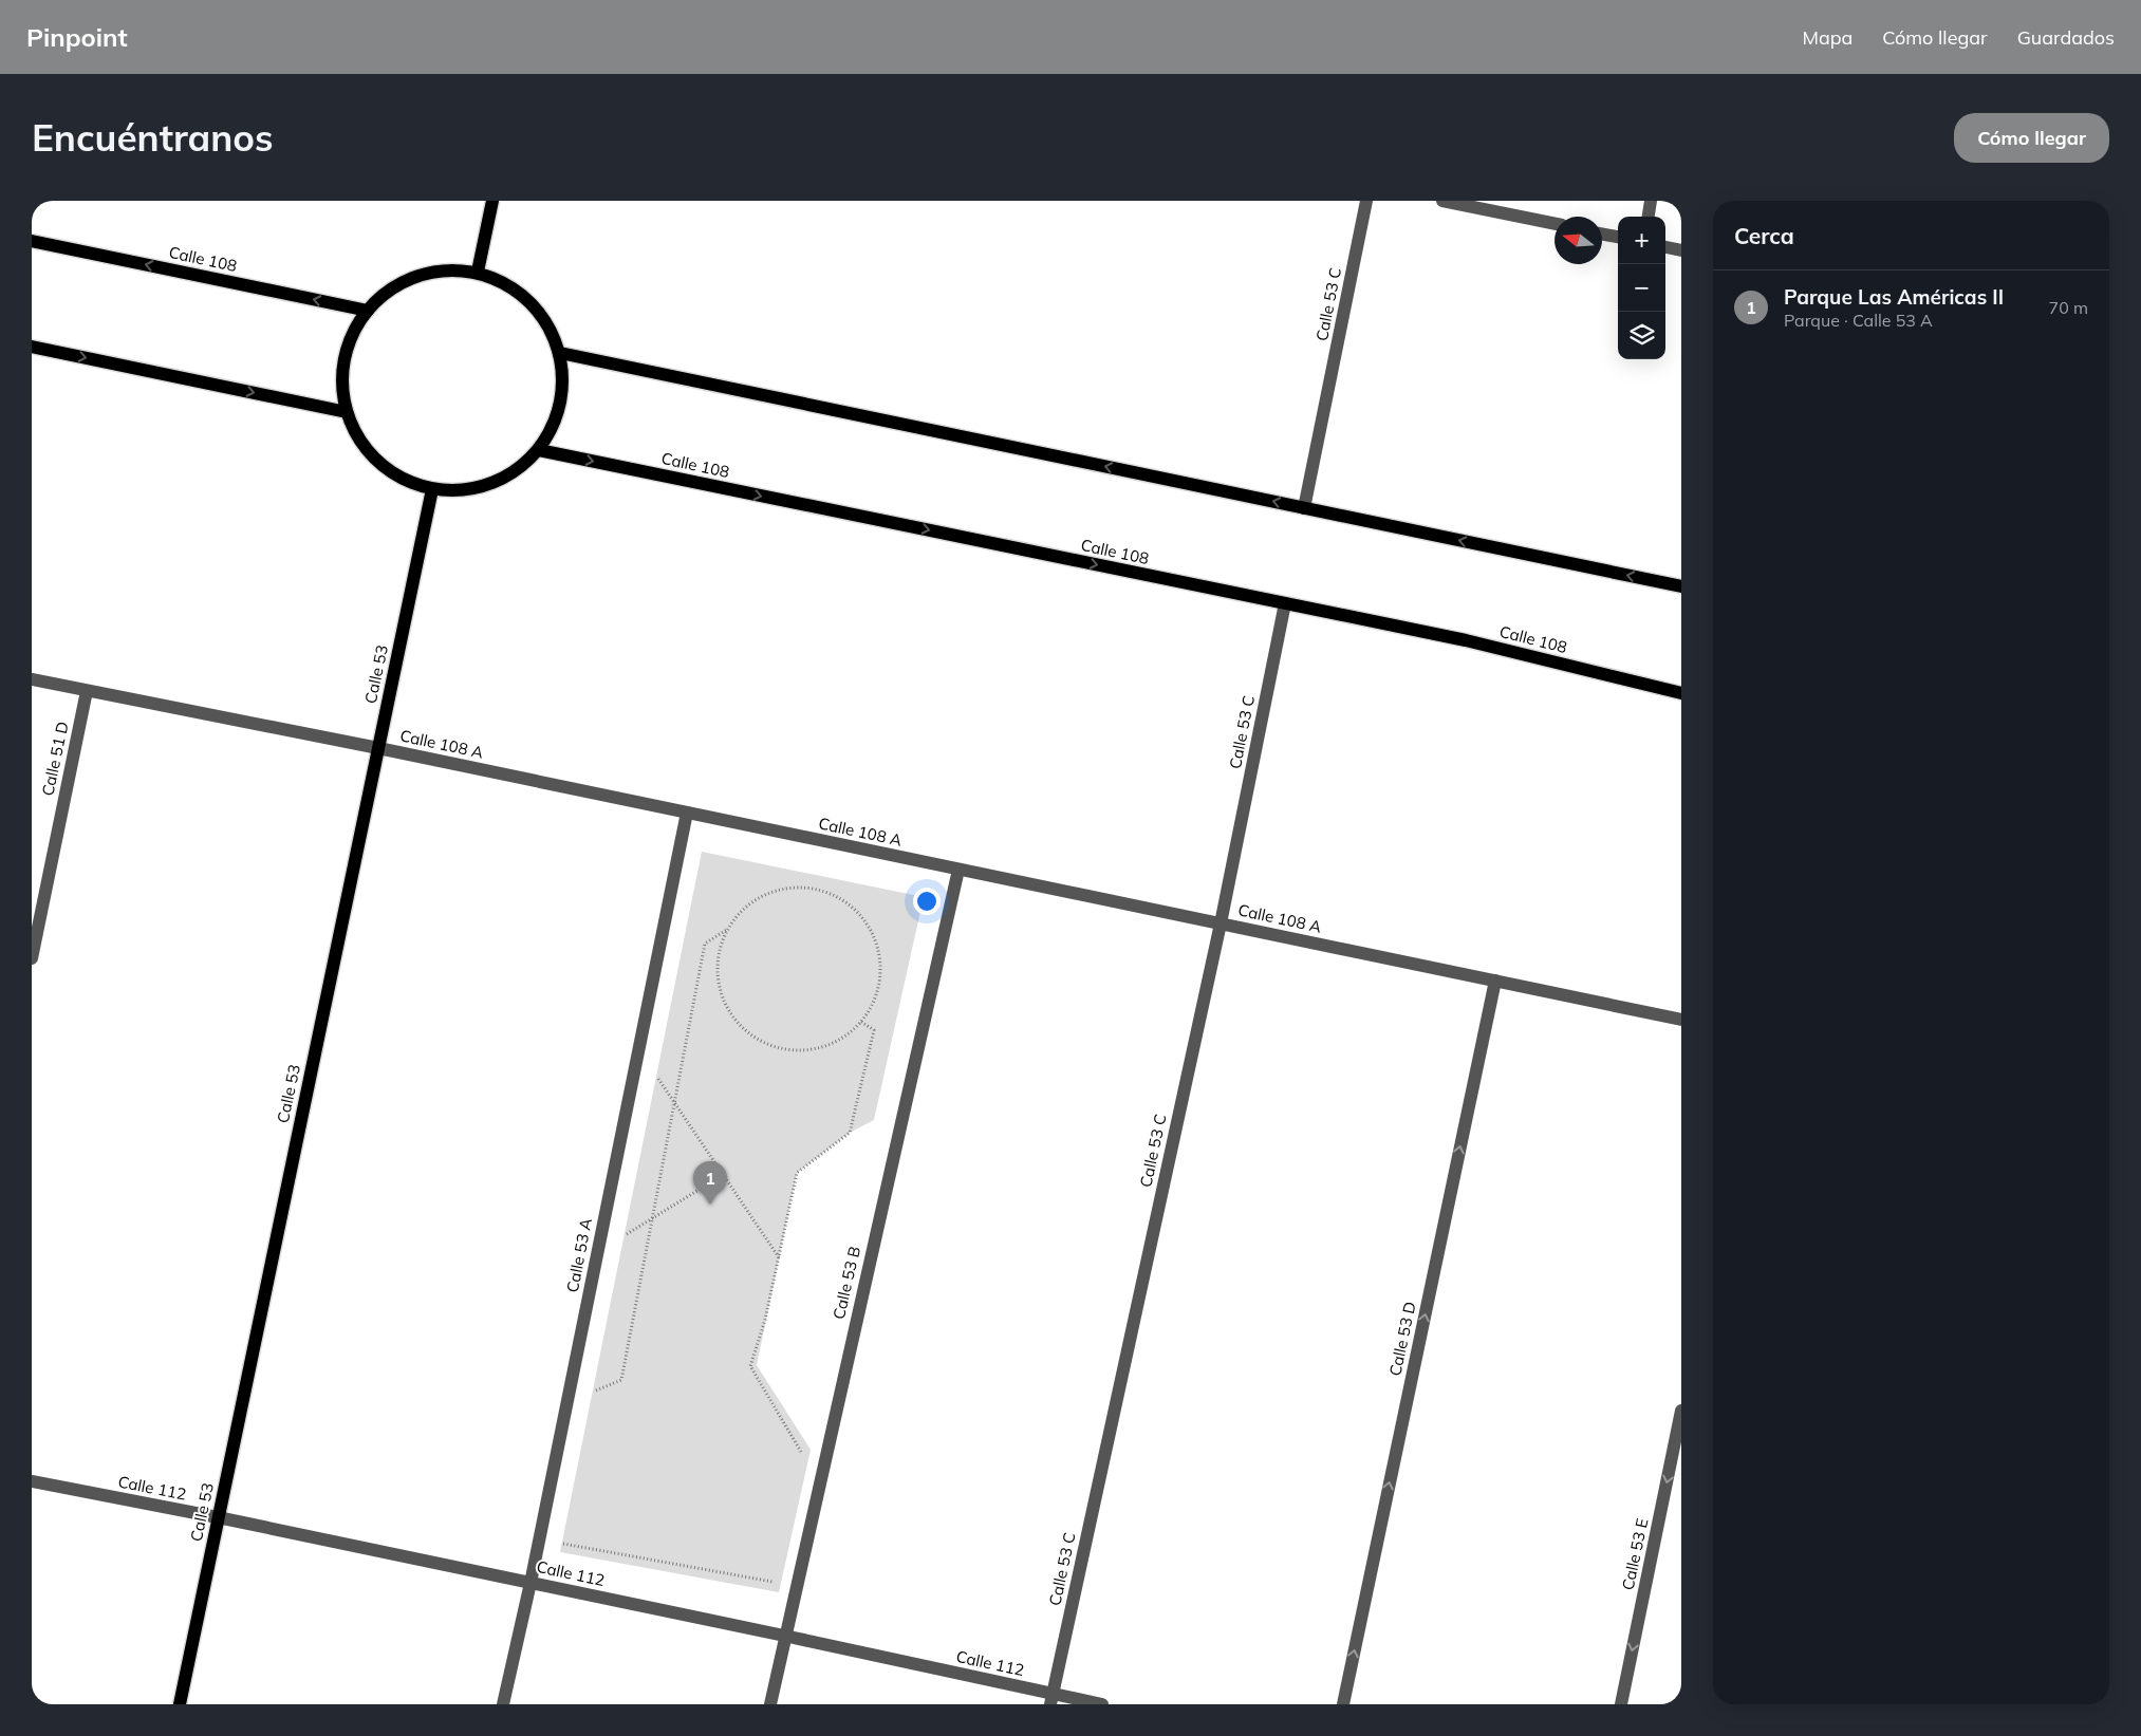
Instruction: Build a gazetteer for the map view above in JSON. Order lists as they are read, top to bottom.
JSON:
{
  "streets": {
    "main road": ["Calle 108", "Calle 53"],
    "street": [
      "Calle 53 C",
      "Calle 108 A",
      "Calle 51 D",
      "Calle 53 A",
      "Calle 53 B",
      "Calle 53 D",
      "Calle 112",
      "Calle 53 E"
    ]
  },
  "crossings": [
    ["Calle 108", "Calle 53 C"],
    ["Calle 53 C", "Calle 108 A"],
    ["Calle 53 C", "Calle 112"],
    ["Calle 53", "Calle 108 A"],
    ["Calle 53", "Calle 112"],
    ["Calle 108 A", "Calle 51 D"],
    ["Calle 108 A", "Calle 53 A"],
    ["Calle 108 A", "Calle 53 B"],
    ["Calle 108 A", "Calle 53 D"],
    ["Calle 53 A", "Calle 112"],
    ["Calle 53 B", "Calle 112"]
  ],
  "one_way": ["Calle 53 D", "Calle 53 E"],
  "north": "left",
  "page": {
    "header": "Pinpoint",
    "nav": ["Mapa", "Cómo llegar", "Guardados"],
    "buttons": "Cómo llegar",
    "title": "Encuéntranos",
    "heading": "Cerca",
    "map_buttons": ["+", "−"],
    "list": [
      {
        "mark": "1",
        "name": "Parque Las Américas II",
        "note": "Parque · Calle 53 A",
        "value": "70 m"
      }
    ],
    "pins": "1"
  }
}
